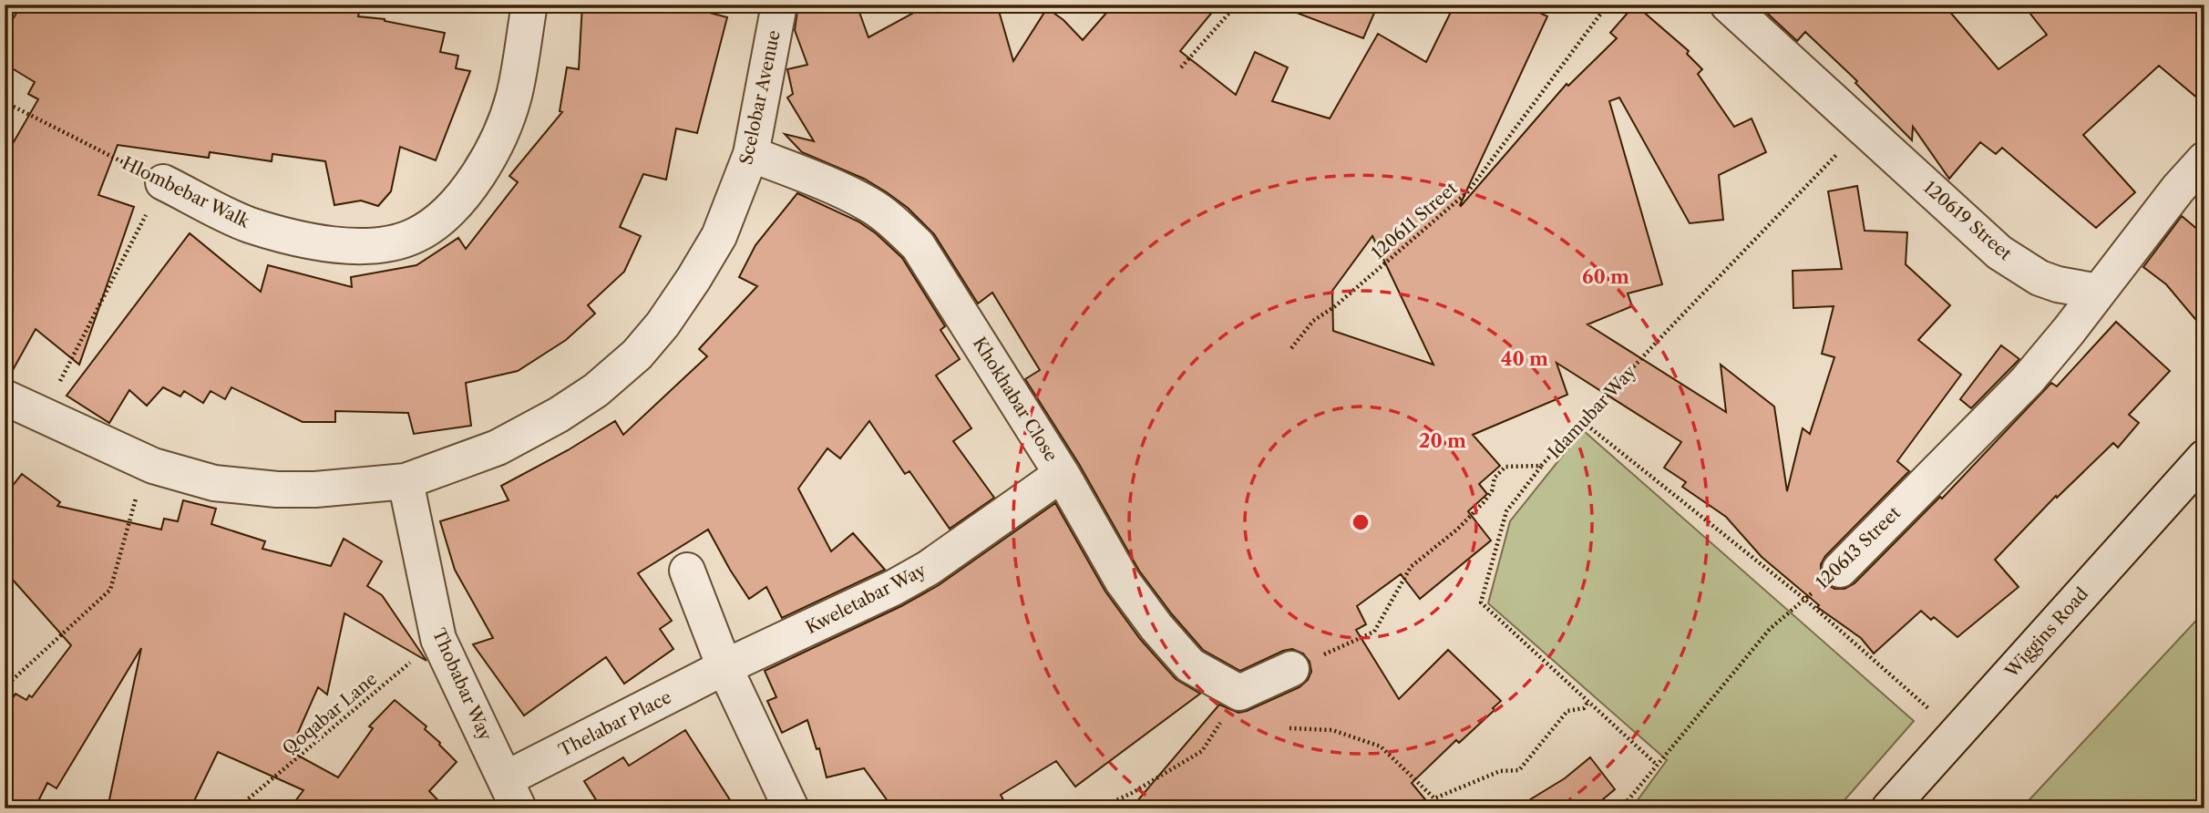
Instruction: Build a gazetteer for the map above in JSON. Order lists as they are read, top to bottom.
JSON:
{
  "streets": {
    "street": [
      "Scelobar Avenue",
      "Hlombebar Walk",
      "120619 Street",
      "Khokhabar Close",
      "120613 Street",
      "Kweletabar Way",
      "Wiggins Road",
      "Thobabar Way",
      "Thelabar Place"
    ],
    "path": ["120611 Street", "Idamubar Way", "Qoqabar Lane"]
  },
  "crossings": [
    ["Scelobar Avenue", "Khokhabar Close"],
    ["Scelobar Avenue", "Thobabar Way"],
    ["120619 Street", "Idamubar Way"],
    ["120619 Street", "120613 Street"],
    ["Khokhabar Close", "Kweletabar Way"],
    ["Kweletabar Way", "Thelabar Place"],
    ["Thobabar Way", "Qoqabar Lane"],
    ["Thobabar Way", "Thelabar Place"]
  ],
  "rings": ["60 m", "40 m", "20 m"]
}
